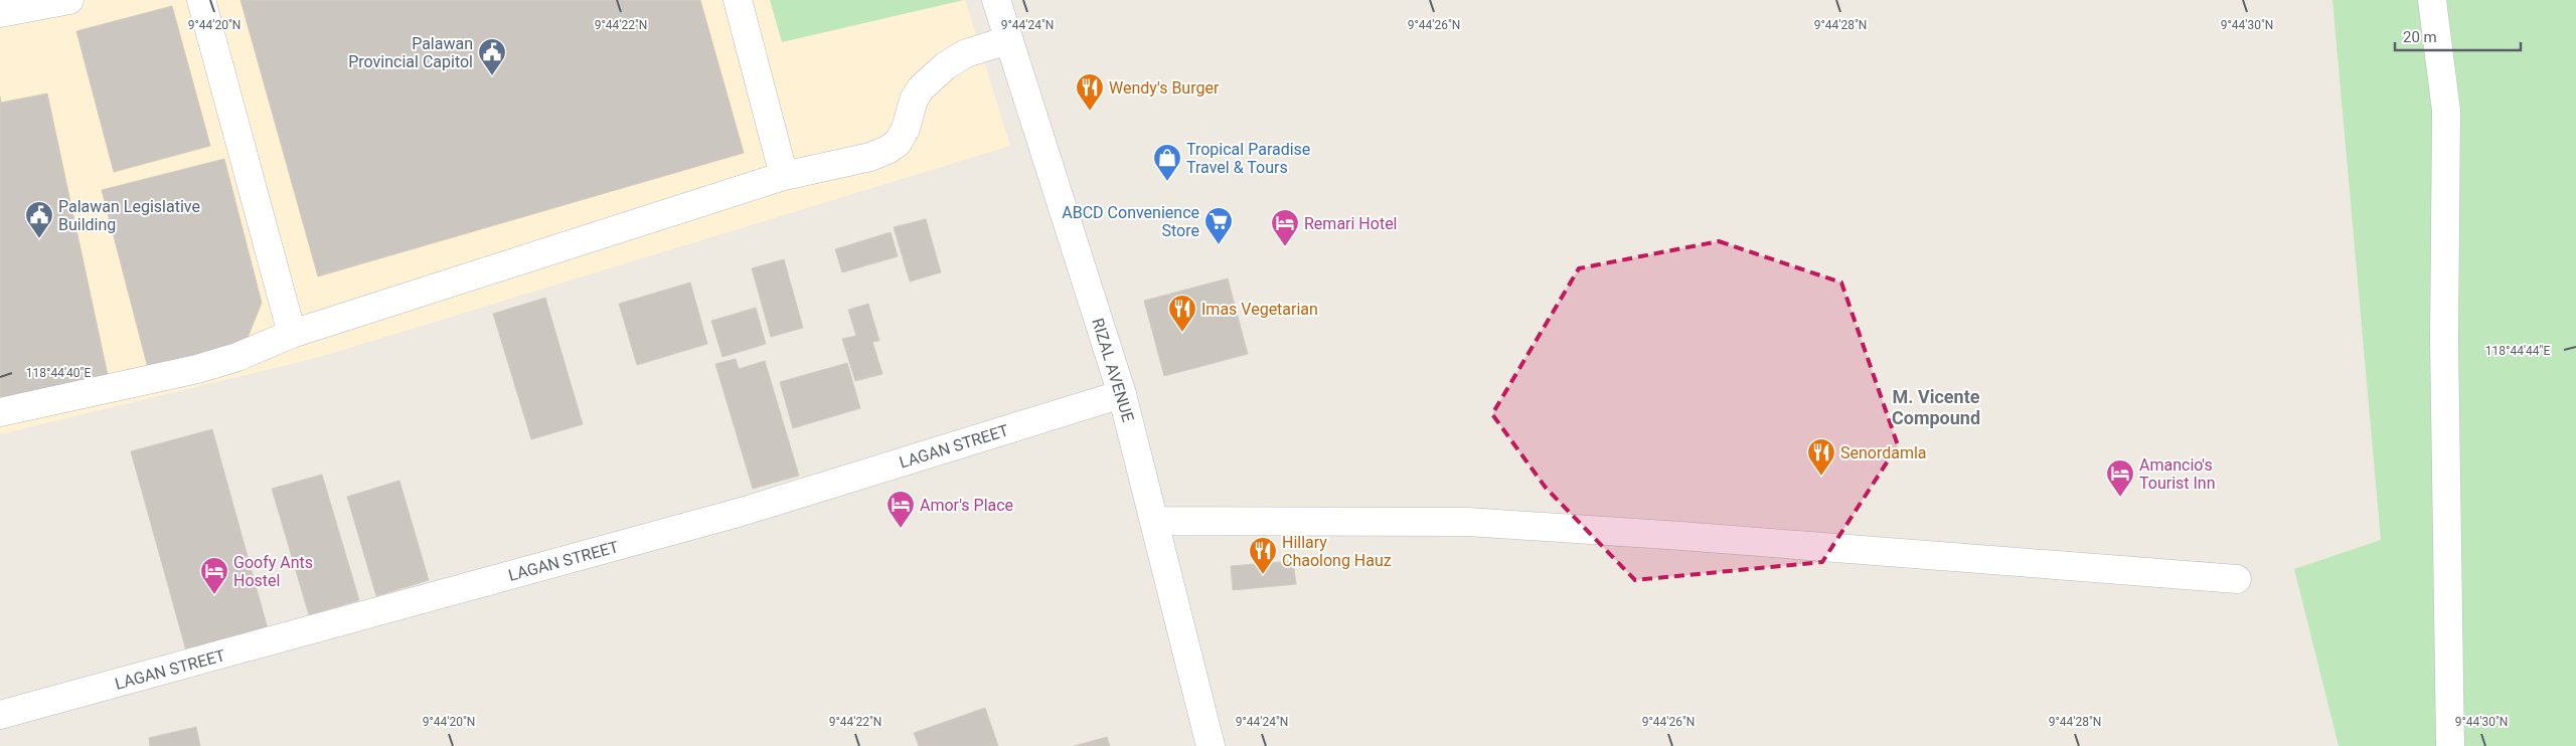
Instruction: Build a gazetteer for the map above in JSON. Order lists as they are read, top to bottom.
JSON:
{
  "streets": {
    "street": ["RIZAL AVENUE", "LAGAN STREET"]
  },
  "crossings": [
    ["RIZAL AVENUE", "LAGAN STREET"]
  ],
  "districts": ["M. Vicente Compound"],
  "places": {
    "public building": ["Palawan Provincial Capitol", "Palawan Legislative Building"],
    "restaurant": [
      "Wendy's Burger",
      "Imas Vegetarian",
      "Senordamla",
      "Hillary Chaolong Hauz"
    ],
    "shop": ["Tropical Paradise Travel & Tours"],
    "supermarket": ["ABCD Convenience Store"],
    "hotel": [
      "Remari Hotel",
      "Amancio's Tourist Inn",
      "Amor's Place",
      "Goofy Ants Hostel"
    ]
  },
  "scale_bar": "20 m",
  "coordinates": [
    "9°44'20\"N",
    "9°44'22\"N",
    "9°44'24\"N",
    "9°44'26\"N",
    "9°44'28\"N",
    "9°44'30\"N",
    "118°44'44\"E",
    "118°44'40\"E"
  ]
}
